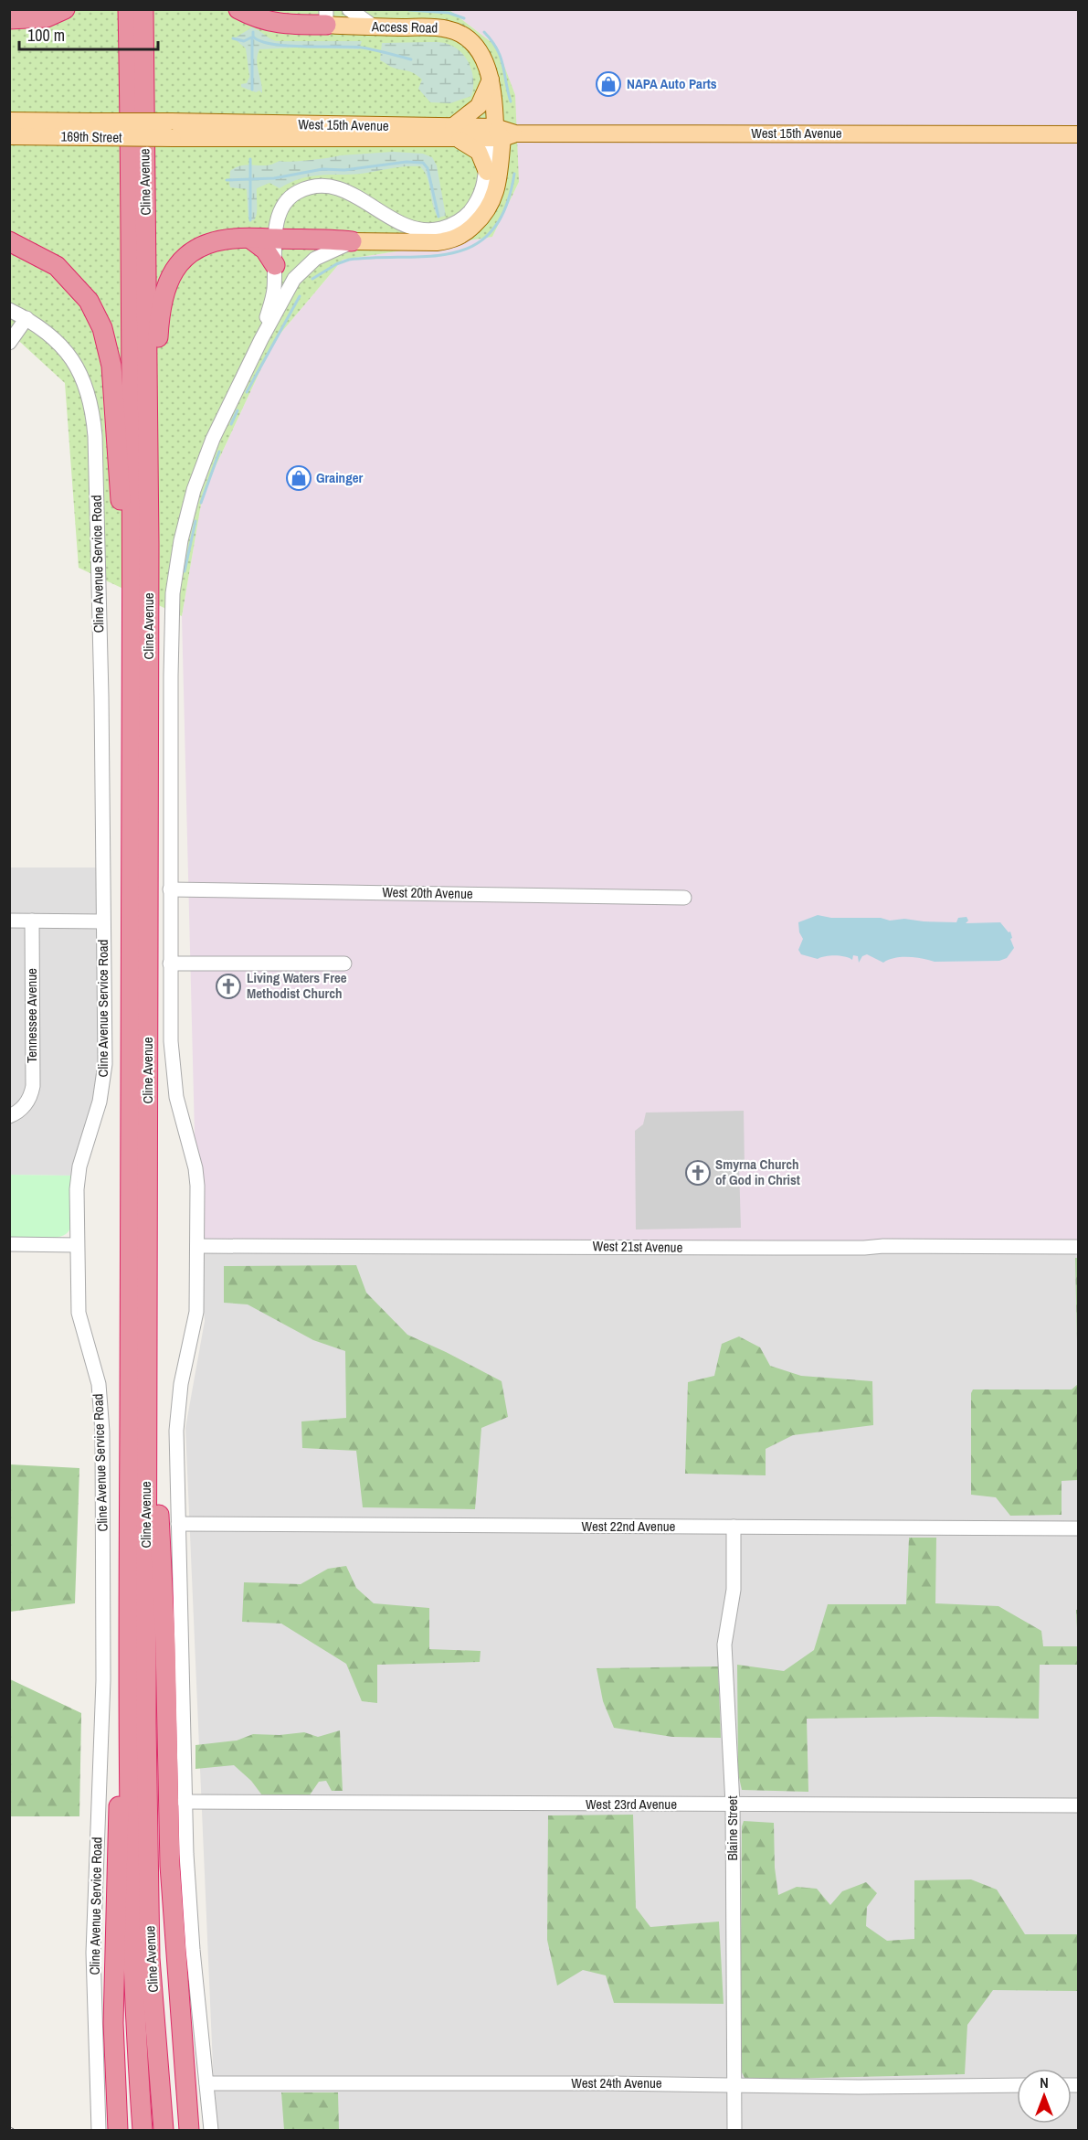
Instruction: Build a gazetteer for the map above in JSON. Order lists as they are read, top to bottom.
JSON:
{
  "streets": {
    "highway": ["Cline Avenue"],
    "main road": ["Access Road", "West 15th Avenue", "169th Street"],
    "street": [
      "Cline Avenue Service Road",
      "West 20th Avenue",
      "Tennessee Avenue",
      "West 21st Avenue",
      "West 22nd Avenue",
      "West 23rd Avenue",
      "Blaine Street",
      "West 24th Avenue"
    ]
  },
  "crossings": [
    ["Access Road", "West 15th Avenue"],
    ["Access Road", "Cline Avenue"],
    ["West 15th Avenue", "169th Street"],
    ["West 15th Avenue", "Cline Avenue"],
    ["Cline Avenue", "West 20th Avenue"],
    ["Cline Avenue", "West 21st Avenue"],
    ["Cline Avenue", "West 22nd Avenue"],
    ["Cline Avenue", "West 23rd Avenue"],
    ["Cline Avenue", "West 24th Avenue"],
    ["West 22nd Avenue", "Blaine Street"],
    ["West 23rd Avenue", "Blaine Street"],
    ["Blaine Street", "West 24th Avenue"]
  ],
  "places": {
    "shop": ["NAPA Auto Parts", "Grainger"],
    "church": ["Living Waters Free Methodist Church", "Smyrna Church of God in Christ"]
  },
  "scale_bar": "100 m",
  "north": "top"
}
